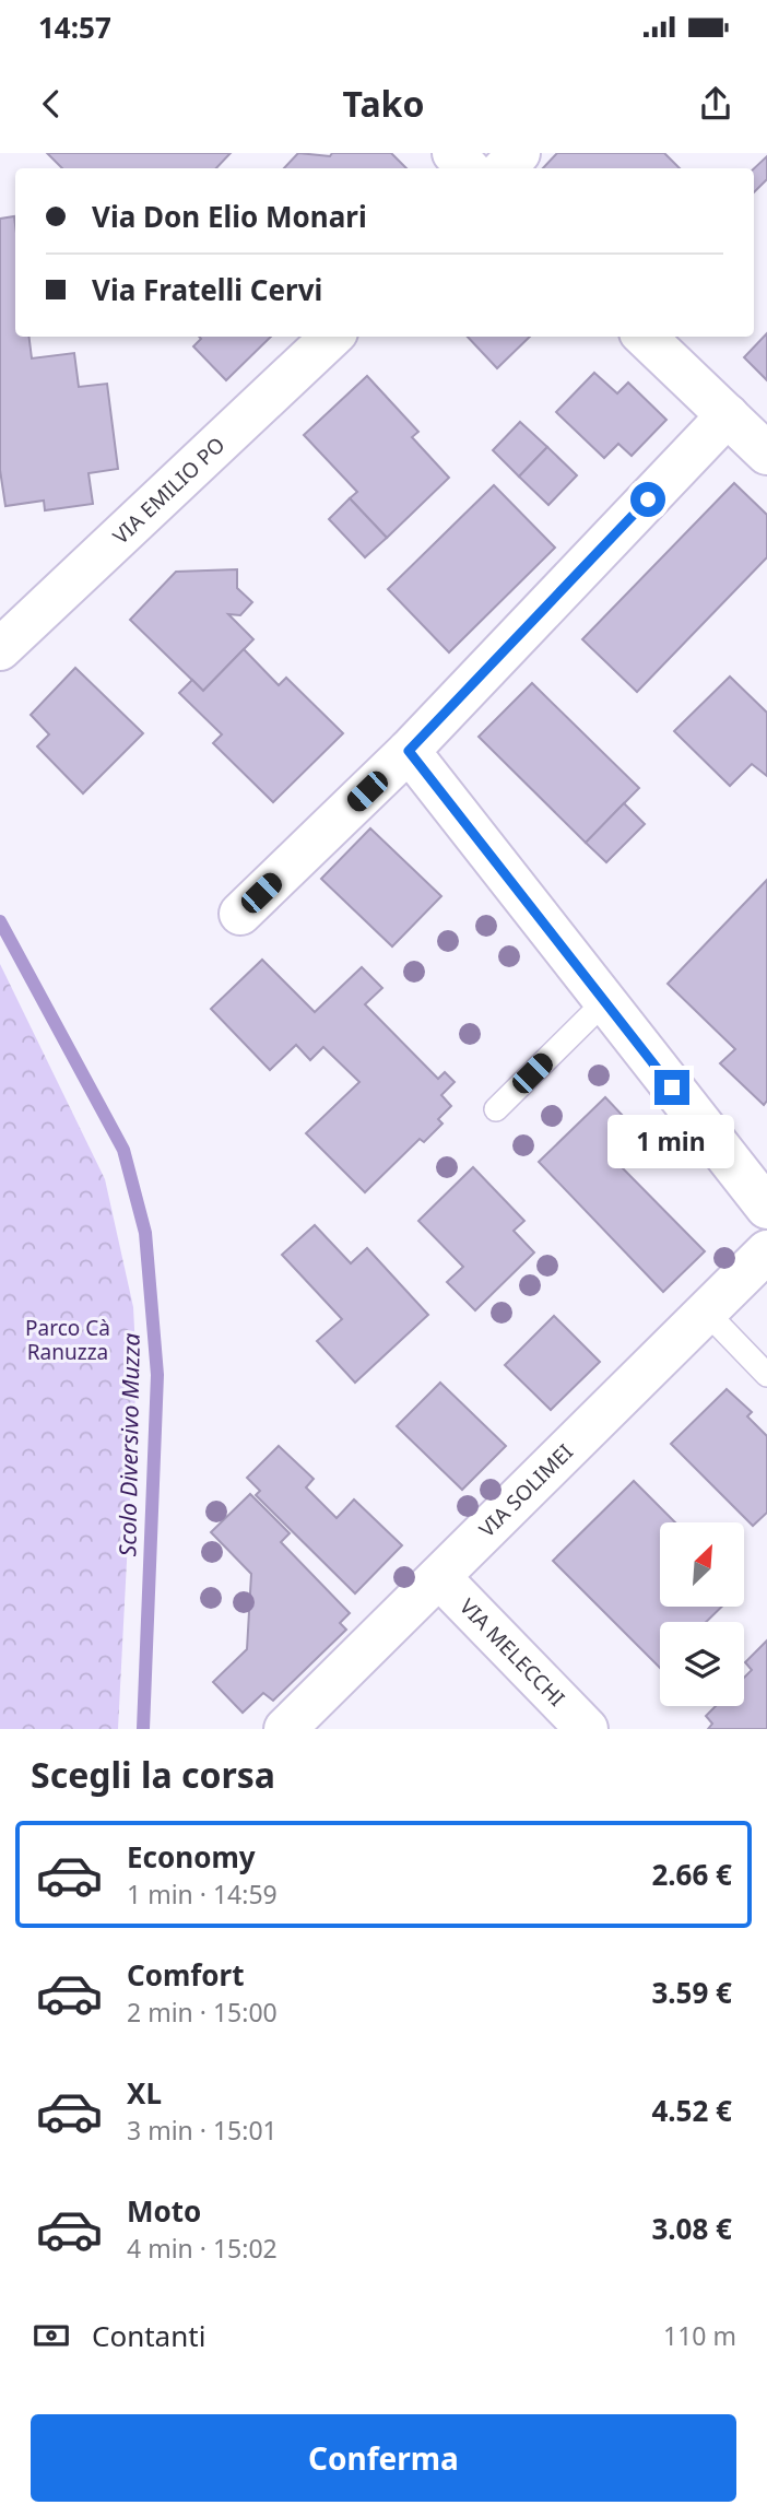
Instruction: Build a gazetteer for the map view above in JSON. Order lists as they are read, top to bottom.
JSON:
{
  "streets": {
    "street": ["VIA EMILIO PO", "VIA SOLIMEI", "VIA MELECCHI"]
  },
  "crossings": [
    ["VIA SOLIMEI", "VIA MELECCHI"]
  ],
  "water": ["Scolo Diversivo Muzza"],
  "parks": ["Parco Cà Ranuzza"],
  "north": "top right",
  "page": {
    "status": "14:57",
    "header": "Tako",
    "banner": ["Via Don Elio Monari", "Via Fratelli Cervi"],
    "bubble": "1 min",
    "heading": "Scegli la corsa",
    "list": [
      {
        "name": "Economy",
        "note": "1 min · 14:59",
        "value": "2.66 €"
      },
      {
        "name": "Comfort",
        "note": "2 min · 15:00",
        "value": "3.59 €"
      },
      {
        "name": "XL",
        "note": "3 min · 15:01",
        "value": "4.52 €"
      },
      {
        "name": "Moto",
        "note": "4 min · 15:02",
        "value": "3.08 €"
      }
    ],
    "pay": ["Contanti", "110 m"],
    "buttons": "Conferma"
  }
}
